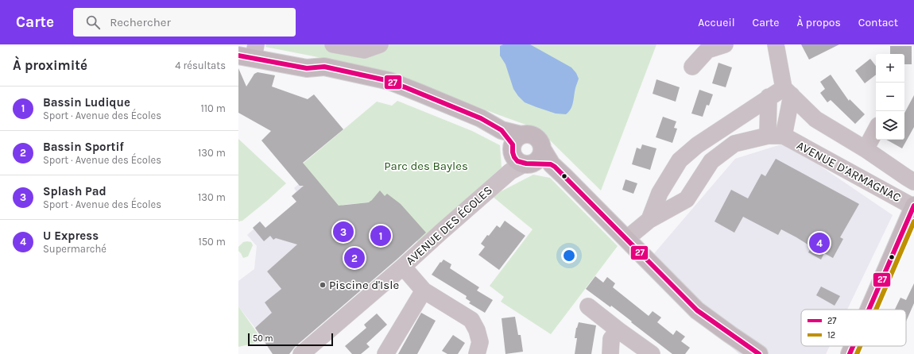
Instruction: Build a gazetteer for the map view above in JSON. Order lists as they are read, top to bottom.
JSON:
{
  "streets": {
    "street": ["AVENUE D'ARMAGNAC", "AVENUE DES ÉCOLES"]
  },
  "parks": ["Parc des Bayles"],
  "places": ["Piscine d'Isle"],
  "lines": ["transit line 27", "transit line 12"],
  "legend": ["27", "12"],
  "scale_bar": "50 m",
  "page": {
    "header": "Carte",
    "search": "Rechercher",
    "nav": [
      "Accueil",
      "Carte",
      "À propos",
      "Contact"
    ],
    "heading": ["À proximité", "4 résultats"],
    "map_buttons": ["+", "−"],
    "list": [
      {
        "mark": "1",
        "name": "Bassin Ludique",
        "note": "Sport · Avenue des Écoles",
        "value": "110 m"
      },
      {
        "mark": "2",
        "name": "Bassin Sportif",
        "note": "Sport · Avenue des Écoles",
        "value": "130 m"
      },
      {
        "mark": "3",
        "name": "Splash Pad",
        "note": "Sport · Avenue des Écoles",
        "value": "130 m"
      },
      {
        "mark": "4",
        "name": "U Express",
        "note": "Supermarché",
        "value": "150 m"
      }
    ],
    "pins": [
      "3",
      "1",
      "4",
      "2"
    ],
    "scale": "50 m"
  }
}
